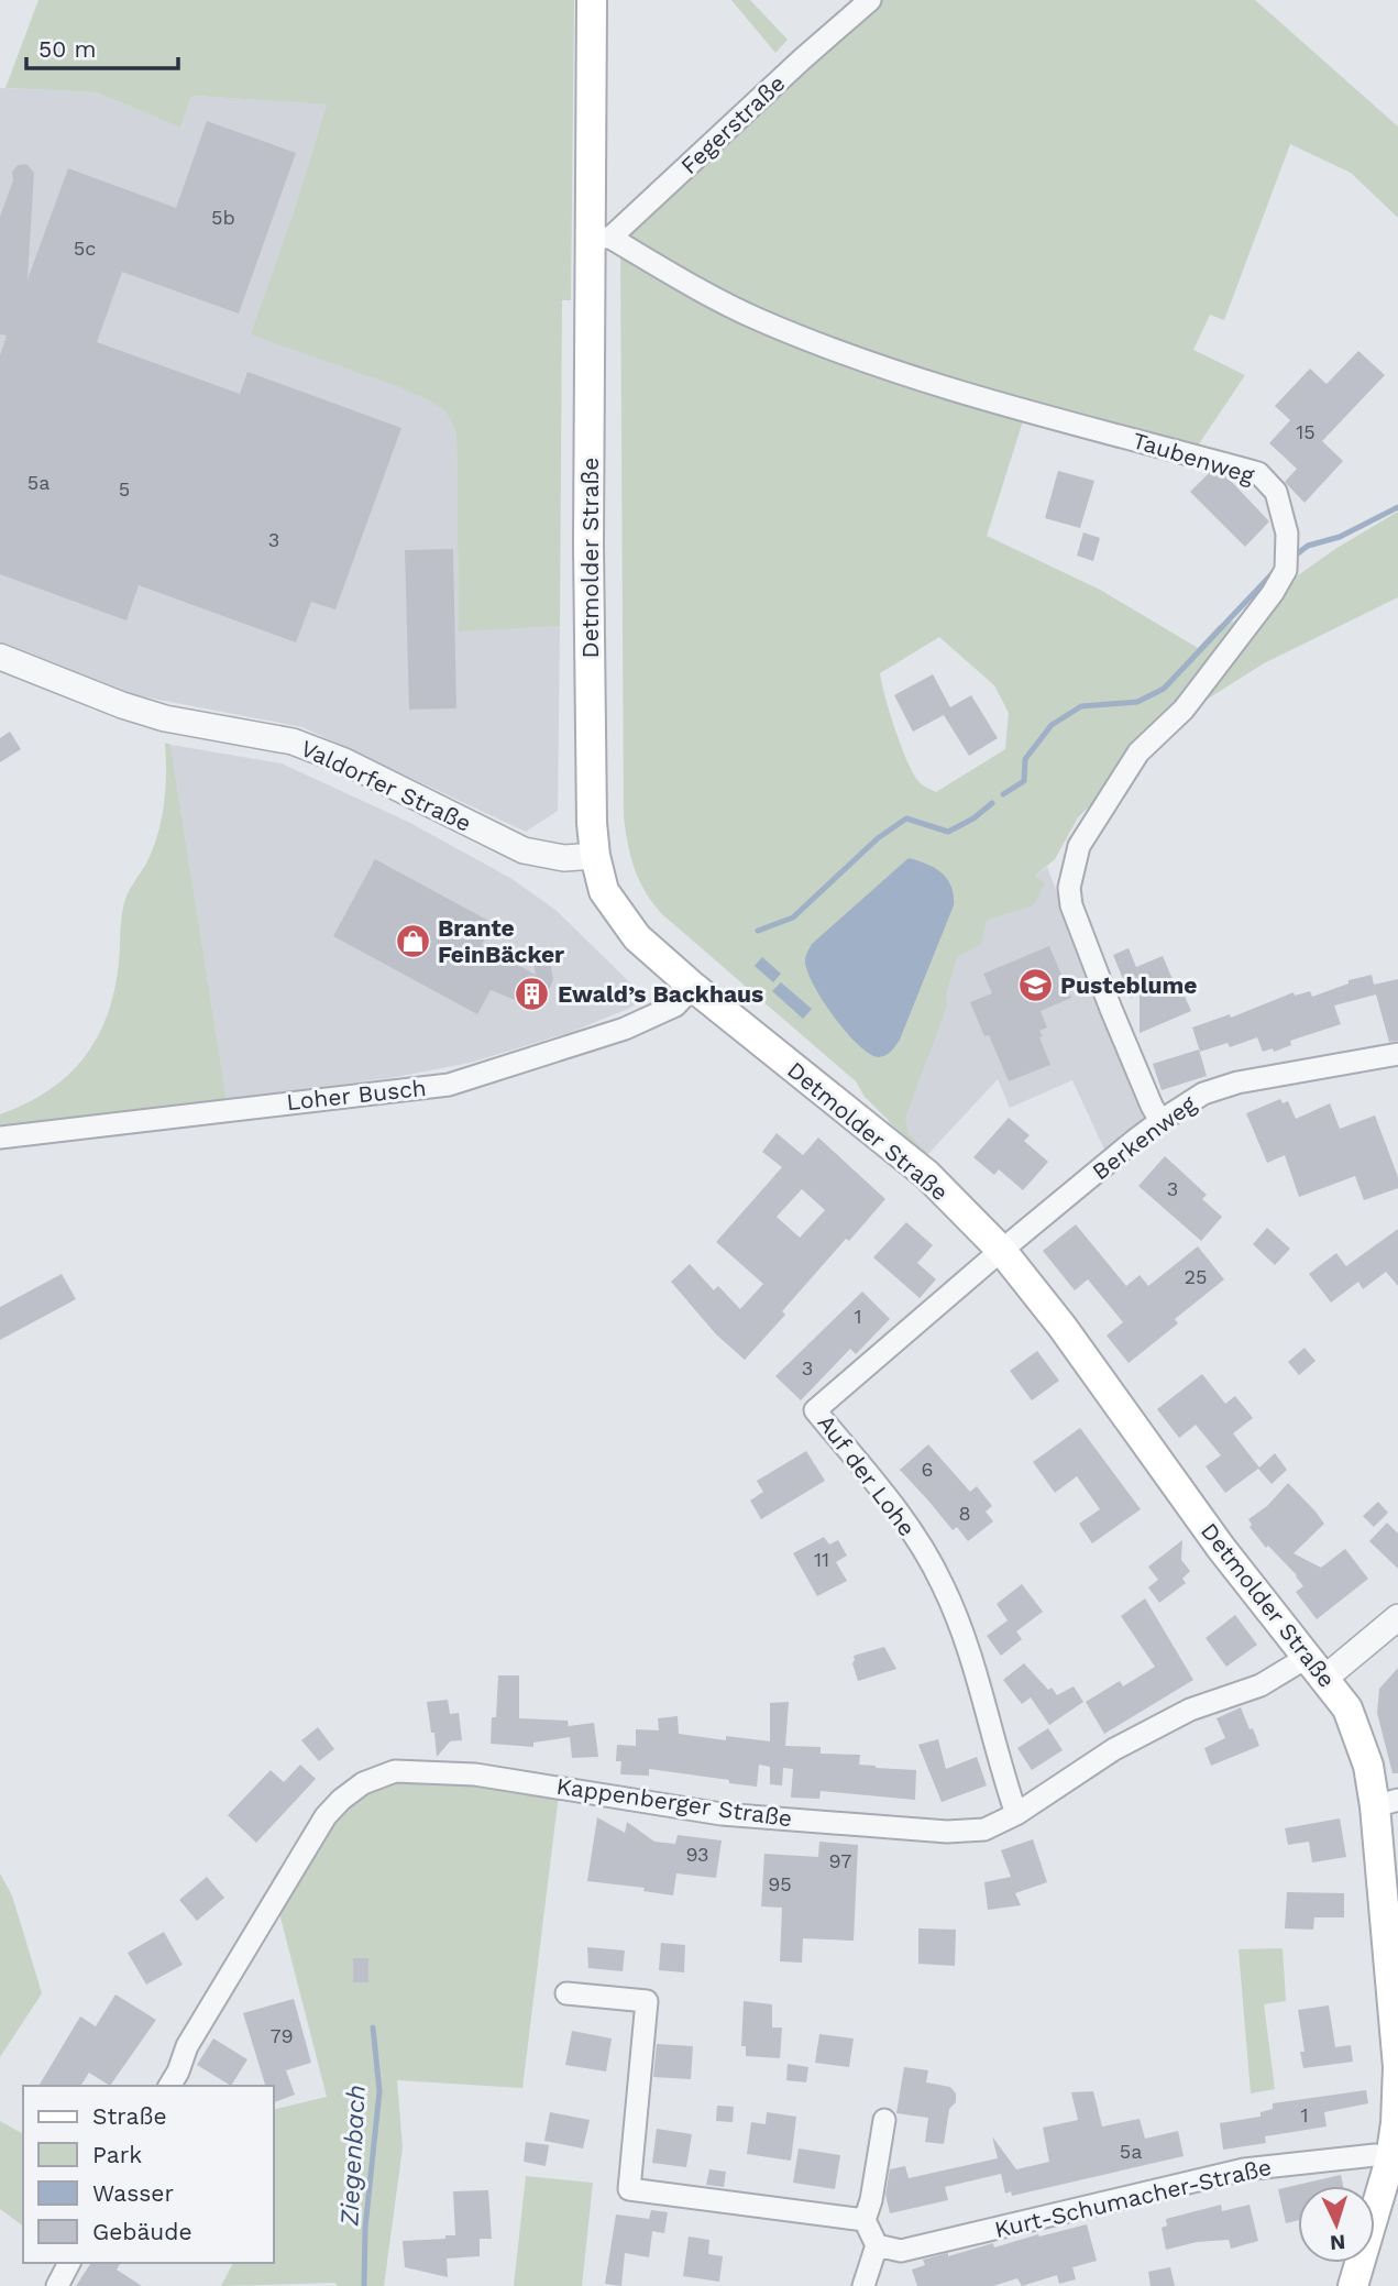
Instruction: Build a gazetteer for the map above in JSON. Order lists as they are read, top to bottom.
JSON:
{
  "streets": {
    "main road": ["Detmolder Straße"],
    "street": [
      "Fegerstraße",
      "Taubenweg",
      "Valdorfer Straße",
      "Loher Busch",
      "Berkenweg",
      "Auf der Lohe",
      "Kappenberger Straße",
      "Kurt-Schumacher-Straße"
    ]
  },
  "crossings": [
    ["Fegerstraße", "Taubenweg"],
    ["Fegerstraße", "Detmolder Straße"],
    ["Taubenweg", "Detmolder Straße"],
    ["Taubenweg", "Berkenweg"],
    ["Detmolder Straße", "Valdorfer Straße"],
    ["Detmolder Straße", "Loher Busch"],
    ["Detmolder Straße", "Berkenweg"],
    ["Detmolder Straße", "Auf der Lohe"],
    ["Detmolder Straße", "Kappenberger Straße"],
    ["Detmolder Straße", "Kurt-Schumacher-Straße"],
    ["Berkenweg", "Auf der Lohe"],
    ["Auf der Lohe", "Kappenberger Straße"]
  ],
  "water": ["Ziegenbach"],
  "places": {
    "shop": ["Brante FeinBäcker"],
    "school or university": ["Pusteblume"],
    "building": ["Ewald’s Backhaus"]
  },
  "house_numbers": [
    "5b",
    "5c",
    "15",
    "5a",
    "5",
    "3",
    "3",
    "25",
    "1",
    "3",
    "6",
    "8",
    "11",
    "93",
    "97",
    "95",
    "79",
    "1",
    "5a"
  ],
  "legend": [
    "Straße",
    "Park",
    "Wasser",
    "Gebäude"
  ],
  "scale_bar": "50 m",
  "north": "bottom"
}
